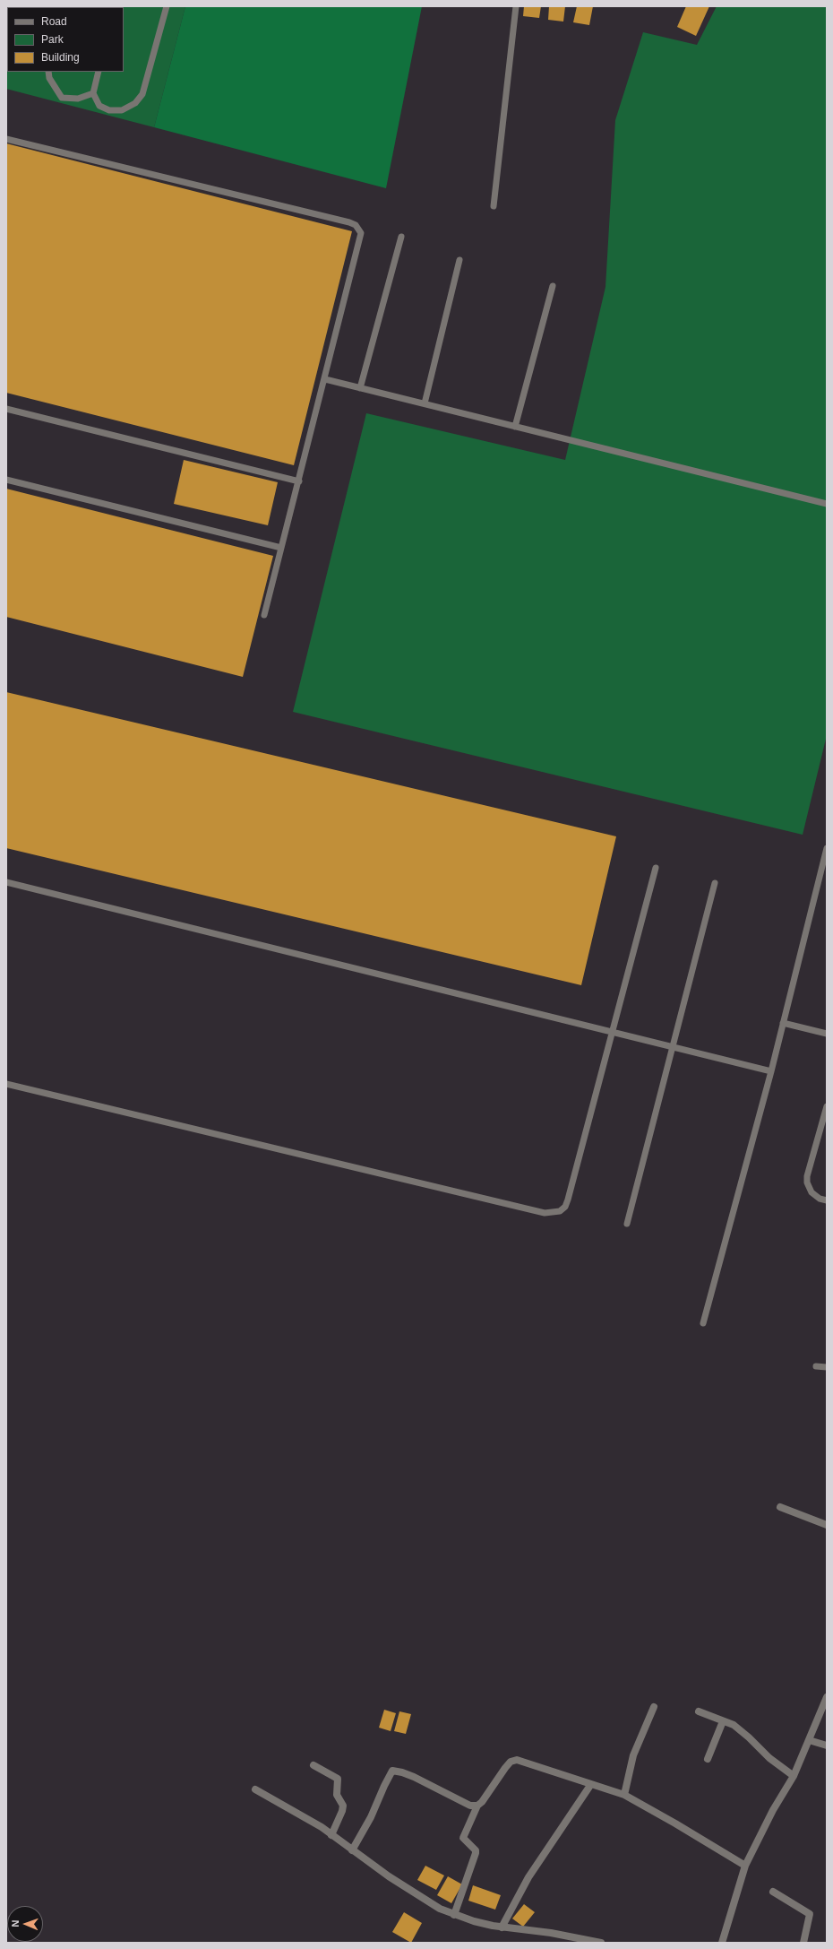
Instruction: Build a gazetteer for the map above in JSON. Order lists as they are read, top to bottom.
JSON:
{
  "legend": ["Road", "Park", "Building"],
  "north": "left"
}
